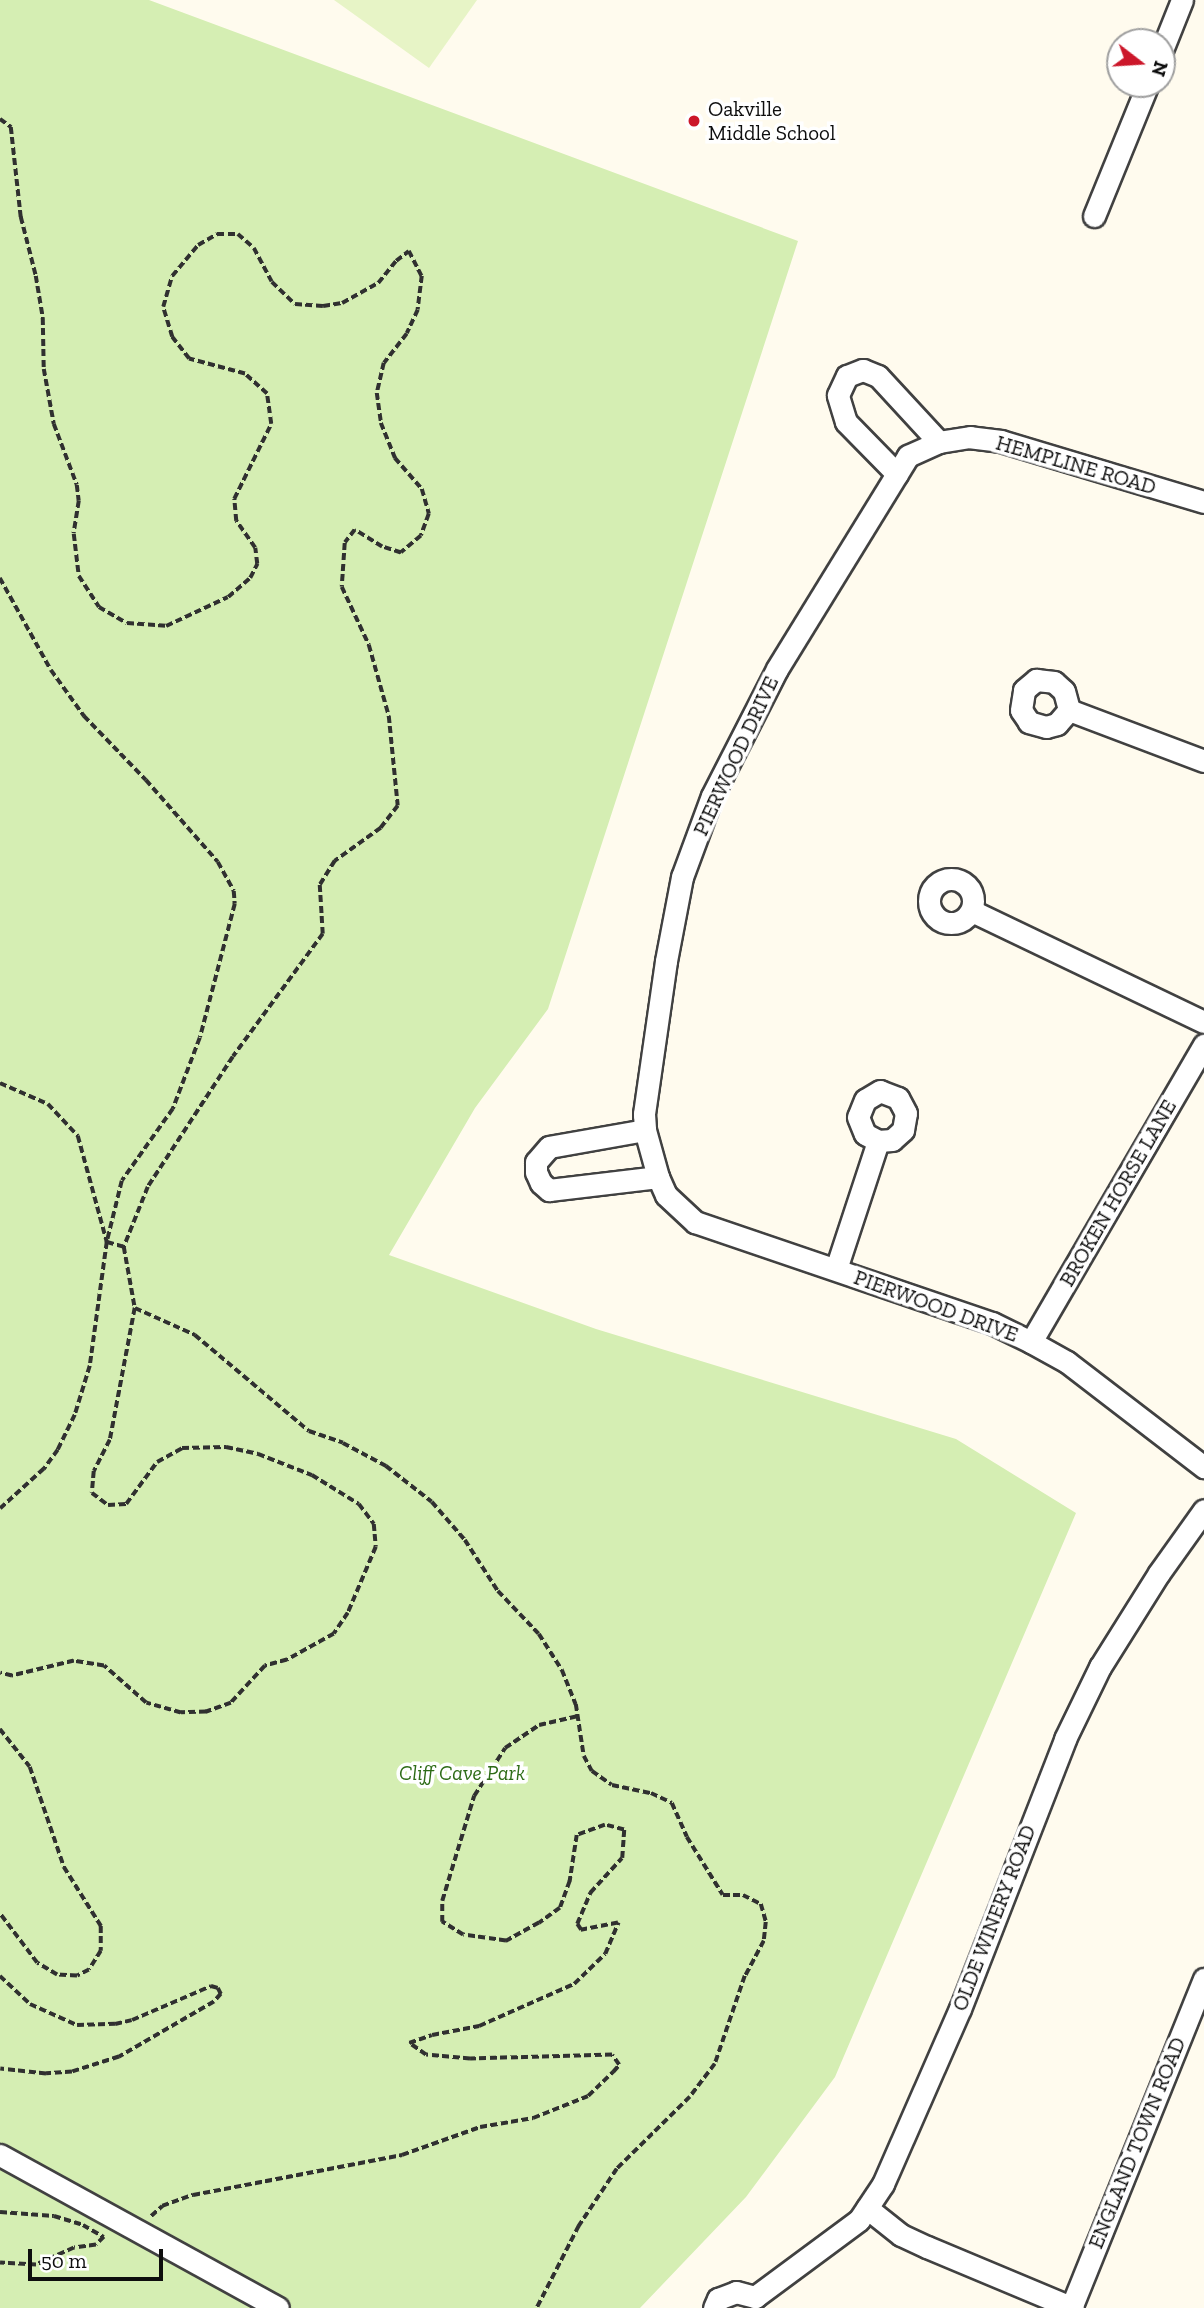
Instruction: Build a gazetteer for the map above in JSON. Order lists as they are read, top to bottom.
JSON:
{
  "streets": {
    "street": [
      "HEMPLINE ROAD",
      "PIERWOOD DRIVE",
      "BROKEN HORSE LANE",
      "OLDE WINERY ROAD",
      "ENGLAND TOWN ROAD"
    ]
  },
  "crossings": [
    ["HEMPLINE ROAD", "PIERWOOD DRIVE"],
    ["PIERWOOD DRIVE", "BROKEN HORSE LANE"]
  ],
  "parks": ["Cliff Cave Park"],
  "places": ["Oakville Middle School"],
  "scale_bar": "50 m",
  "north": "right"
}
